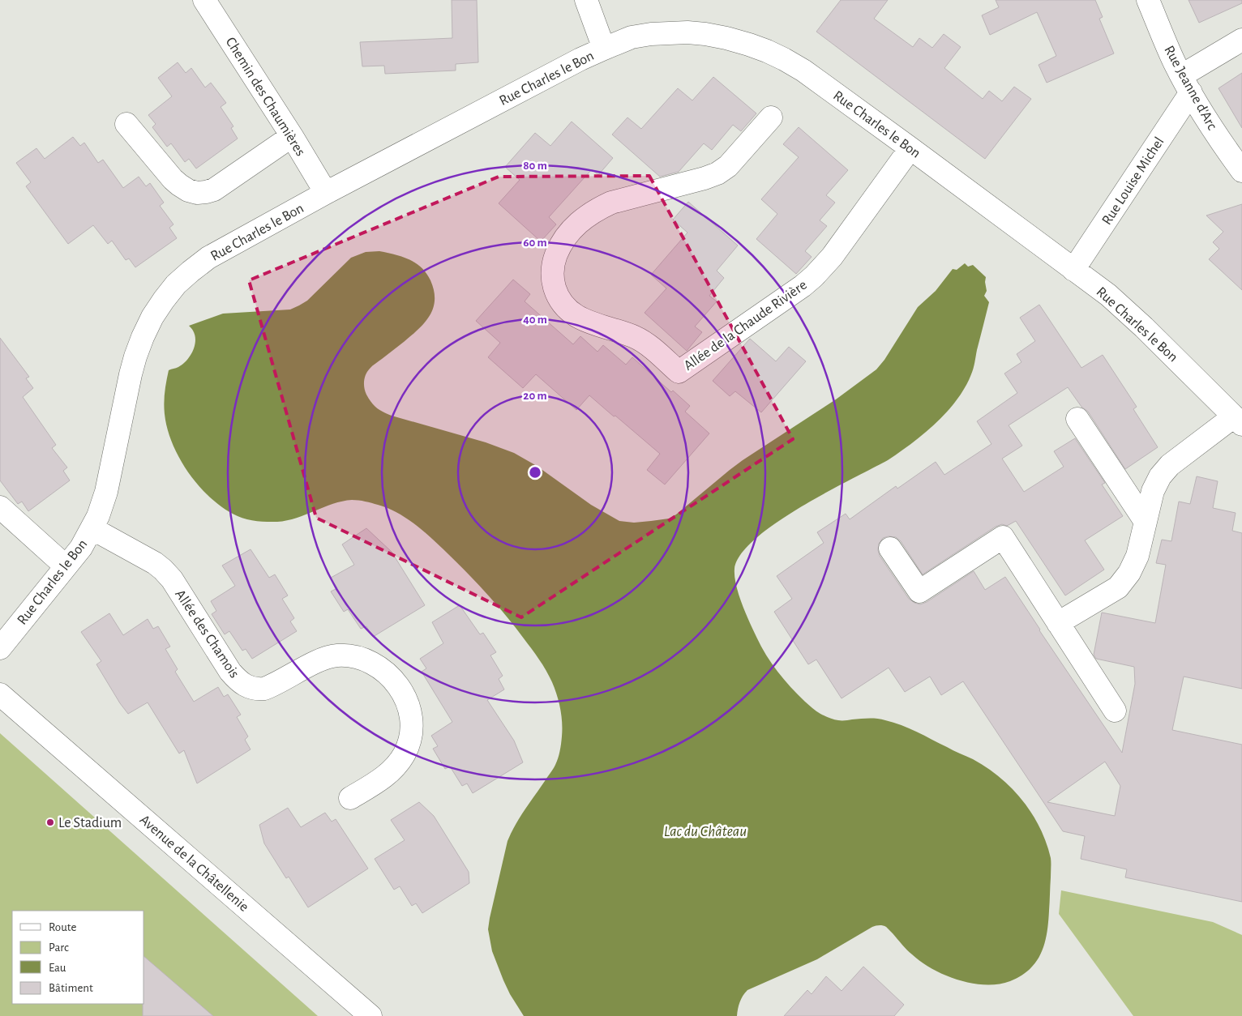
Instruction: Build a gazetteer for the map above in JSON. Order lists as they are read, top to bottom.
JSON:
{
  "streets": {
    "street": [
      "Rue Charles le Bon",
      "Rue Jeanne d'Arc",
      "Chemin des Chaumières",
      "Rue Louise Michel",
      "Allée de la Chaude Rivière",
      "Allée des Chamois",
      "Avenue de la Châtellenie"
    ]
  },
  "crossings": [
    ["Rue Charles le Bon", "Chemin des Chaumières"],
    ["Rue Charles le Bon", "Rue Louise Michel"],
    ["Rue Charles le Bon", "Allée de la Chaude Rivière"],
    ["Rue Charles le Bon", "Allée des Chamois"],
    ["Rue Jeanne d'Arc", "Rue Louise Michel"]
  ],
  "water": ["Lac du Château"],
  "places": ["Le Stadium"],
  "legend": [
    "Route",
    "Parc",
    "Eau",
    "Bâtiment"
  ],
  "rings": [
    "80 m",
    "60 m",
    "40 m",
    "20 m"
  ]
}
